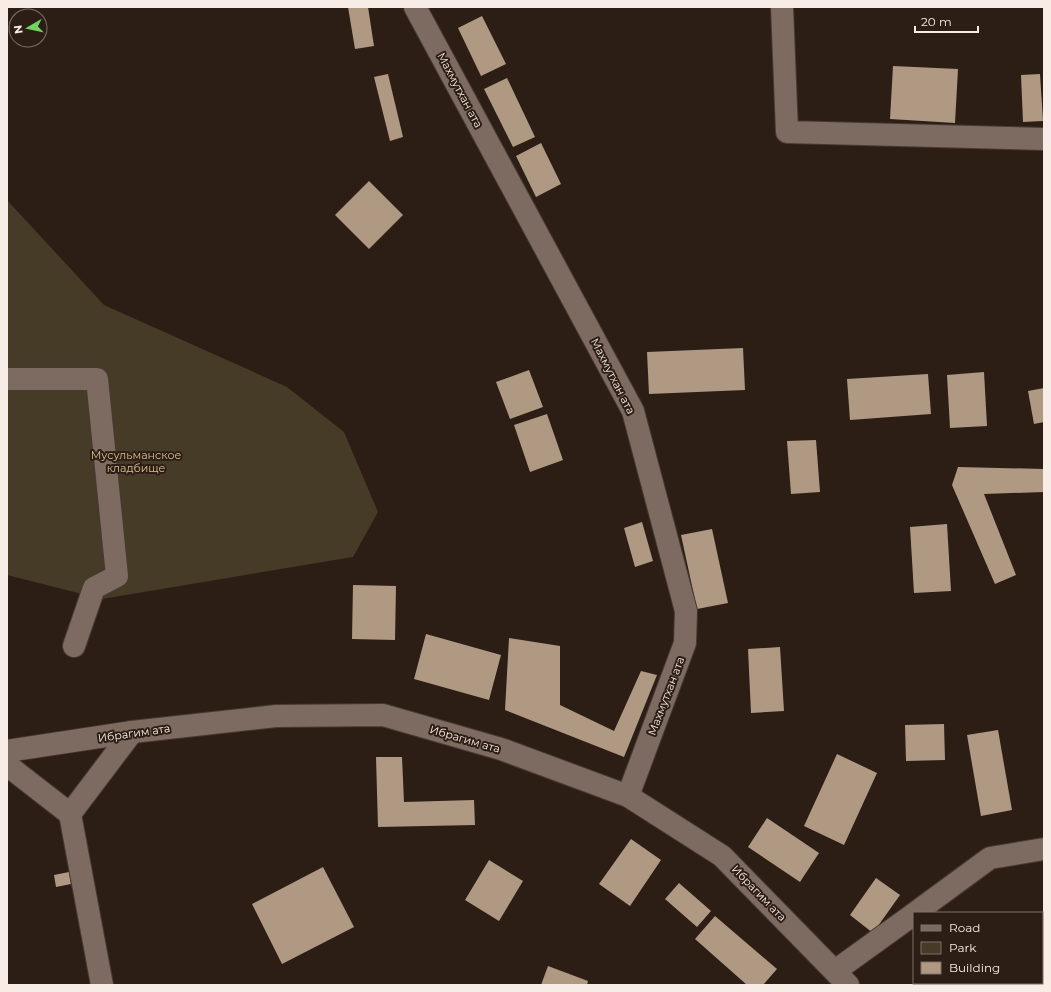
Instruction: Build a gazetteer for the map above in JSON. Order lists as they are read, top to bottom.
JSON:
{
  "streets": {
    "street": ["Махмутхан ата", "Ибрагим ата"]
  },
  "crossings": [
    ["Махмутхан ата", "Ибрагим ата"]
  ],
  "parks": ["Мусульманское кладбище"],
  "legend": ["Road", "Park", "Building"],
  "scale_bar": "20 m",
  "north": "left"
}
